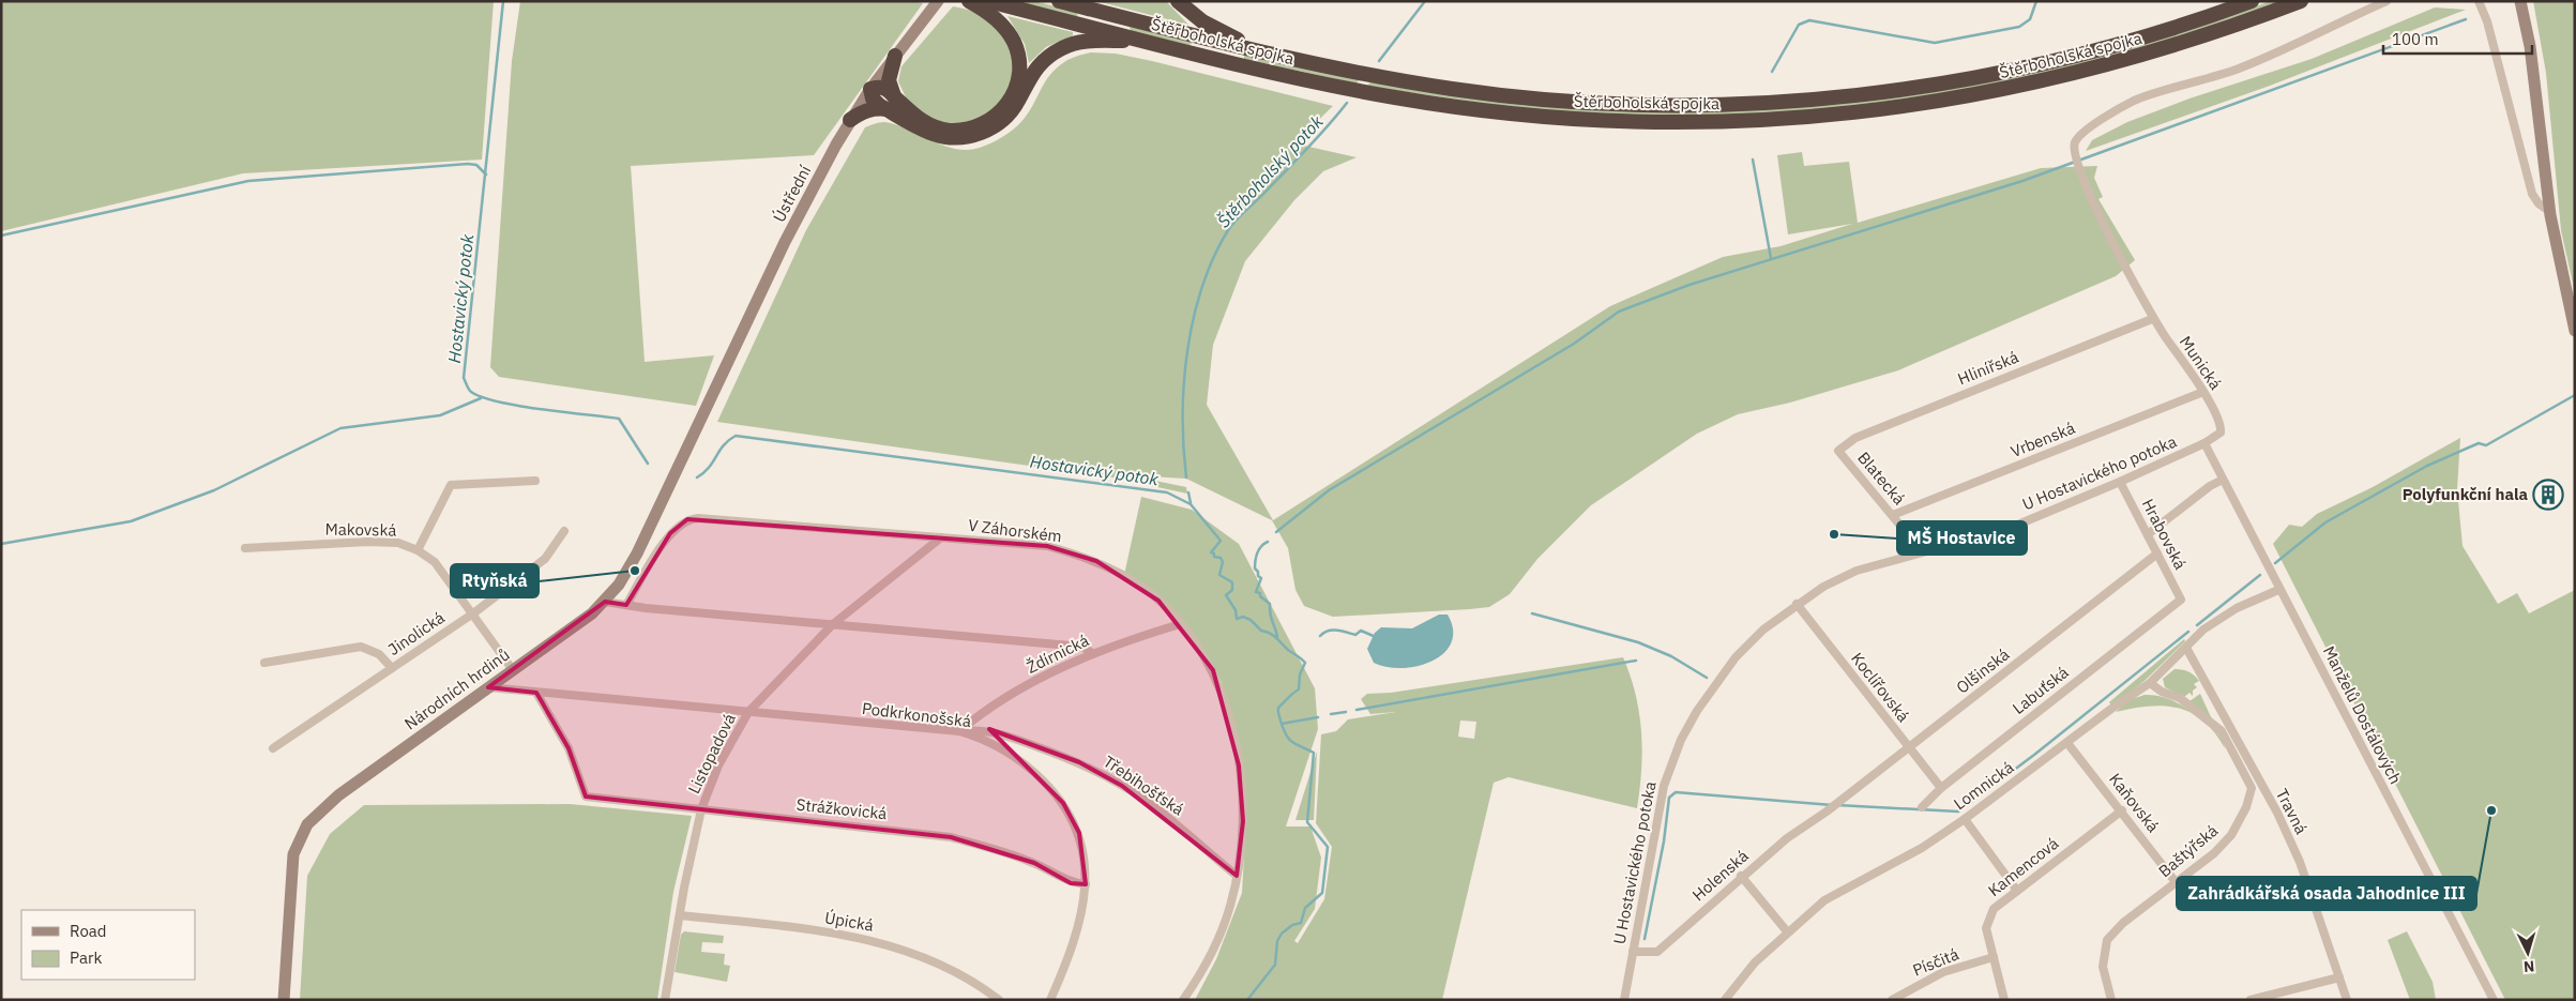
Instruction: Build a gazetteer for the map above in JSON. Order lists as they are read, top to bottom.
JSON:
{
  "streets": {
    "highway": ["Štěrboholská spojka"],
    "street": [
      "Ústřední",
      "Munická",
      "Hlinířská",
      "Vrbenská",
      "U Hostavického potoka",
      "Blatecká",
      "Makovská",
      "V Záhorském",
      "Hrabovská",
      "Jinolická",
      "Ždírnická",
      "Olšinská",
      "Koclířovská",
      "Národních hrdinů",
      "Labuťská",
      "Podkrkonošská",
      "Manželů Dostálových",
      "Listopadová",
      "Třebihošťská",
      "Lomnická",
      "Kaňovská",
      "Strážkovická",
      "Travná",
      "Baštýřská",
      "Kamencová",
      "Holenská",
      "Úpická",
      "Písčitá"
    ]
  },
  "crossings": [
    ["Ústřední", "Národních hrdinů"],
    ["Munická", "Hlinířská"],
    ["Munická", "Vrbenská"],
    ["Munická", "U Hostavického potoka"],
    ["Hlinířská", "Blatecká"],
    ["Vrbenská", "Blatecká"],
    ["U Hostavického potoka", "Blatecká"],
    ["U Hostavického potoka", "Hrabovská"],
    ["U Hostavického potoka", "Koclířovská"],
    ["U Hostavického potoka", "Manželů Dostálových"],
    ["U Hostavického potoka", "Holenská"],
    ["Makovská", "Jinolická"],
    ["Makovská", "Národních hrdinů"],
    ["V Záhorském", "Ždírnická"],
    ["V Záhorském", "Listopadová"],
    ["V Záhorském", "Třebihošťská"],
    ["Hrabovská", "Olšinská"],
    ["Hrabovská", "Labuťská"],
    ["Ždírnická", "Podkrkonošská"],
    ["Ždírnická", "Třebihošťská"],
    ["Olšinská", "Koclířovská"],
    ["Olšinská", "Holenská"],
    ["Koclířovská", "Labuťská"],
    ["Národních hrdinů", "Podkrkonošská"],
    ["Podkrkonošská", "Listopadová"],
    ["Podkrkonošská", "Třebihošťská"],
    ["Podkrkonošská", "Strážkovická"],
    ["Manželů Dostálových", "Lomnická"],
    ["Listopadová", "Strážkovická"],
    ["Listopadová", "Úpická"],
    ["Lomnická", "Kaňovská"],
    ["Lomnická", "Travná"],
    ["Lomnická", "Baštýřská"],
    ["Kaňovská", "Baštýřská"],
    ["Kaňovská", "Kamencová"],
    ["Kamencová", "Písčitá"]
  ],
  "water": ["Štěrboholský potok", "Hostavický potok"],
  "places": {
    "building": ["Polyfunkční hala"],
    "other": ["MŠ Hostavice", "Rtyňská", "Zahrádkářská osada Jahodnice III"]
  },
  "legend": ["Road", "Park"],
  "scale_bar": "100 m",
  "north": "bottom"
}
